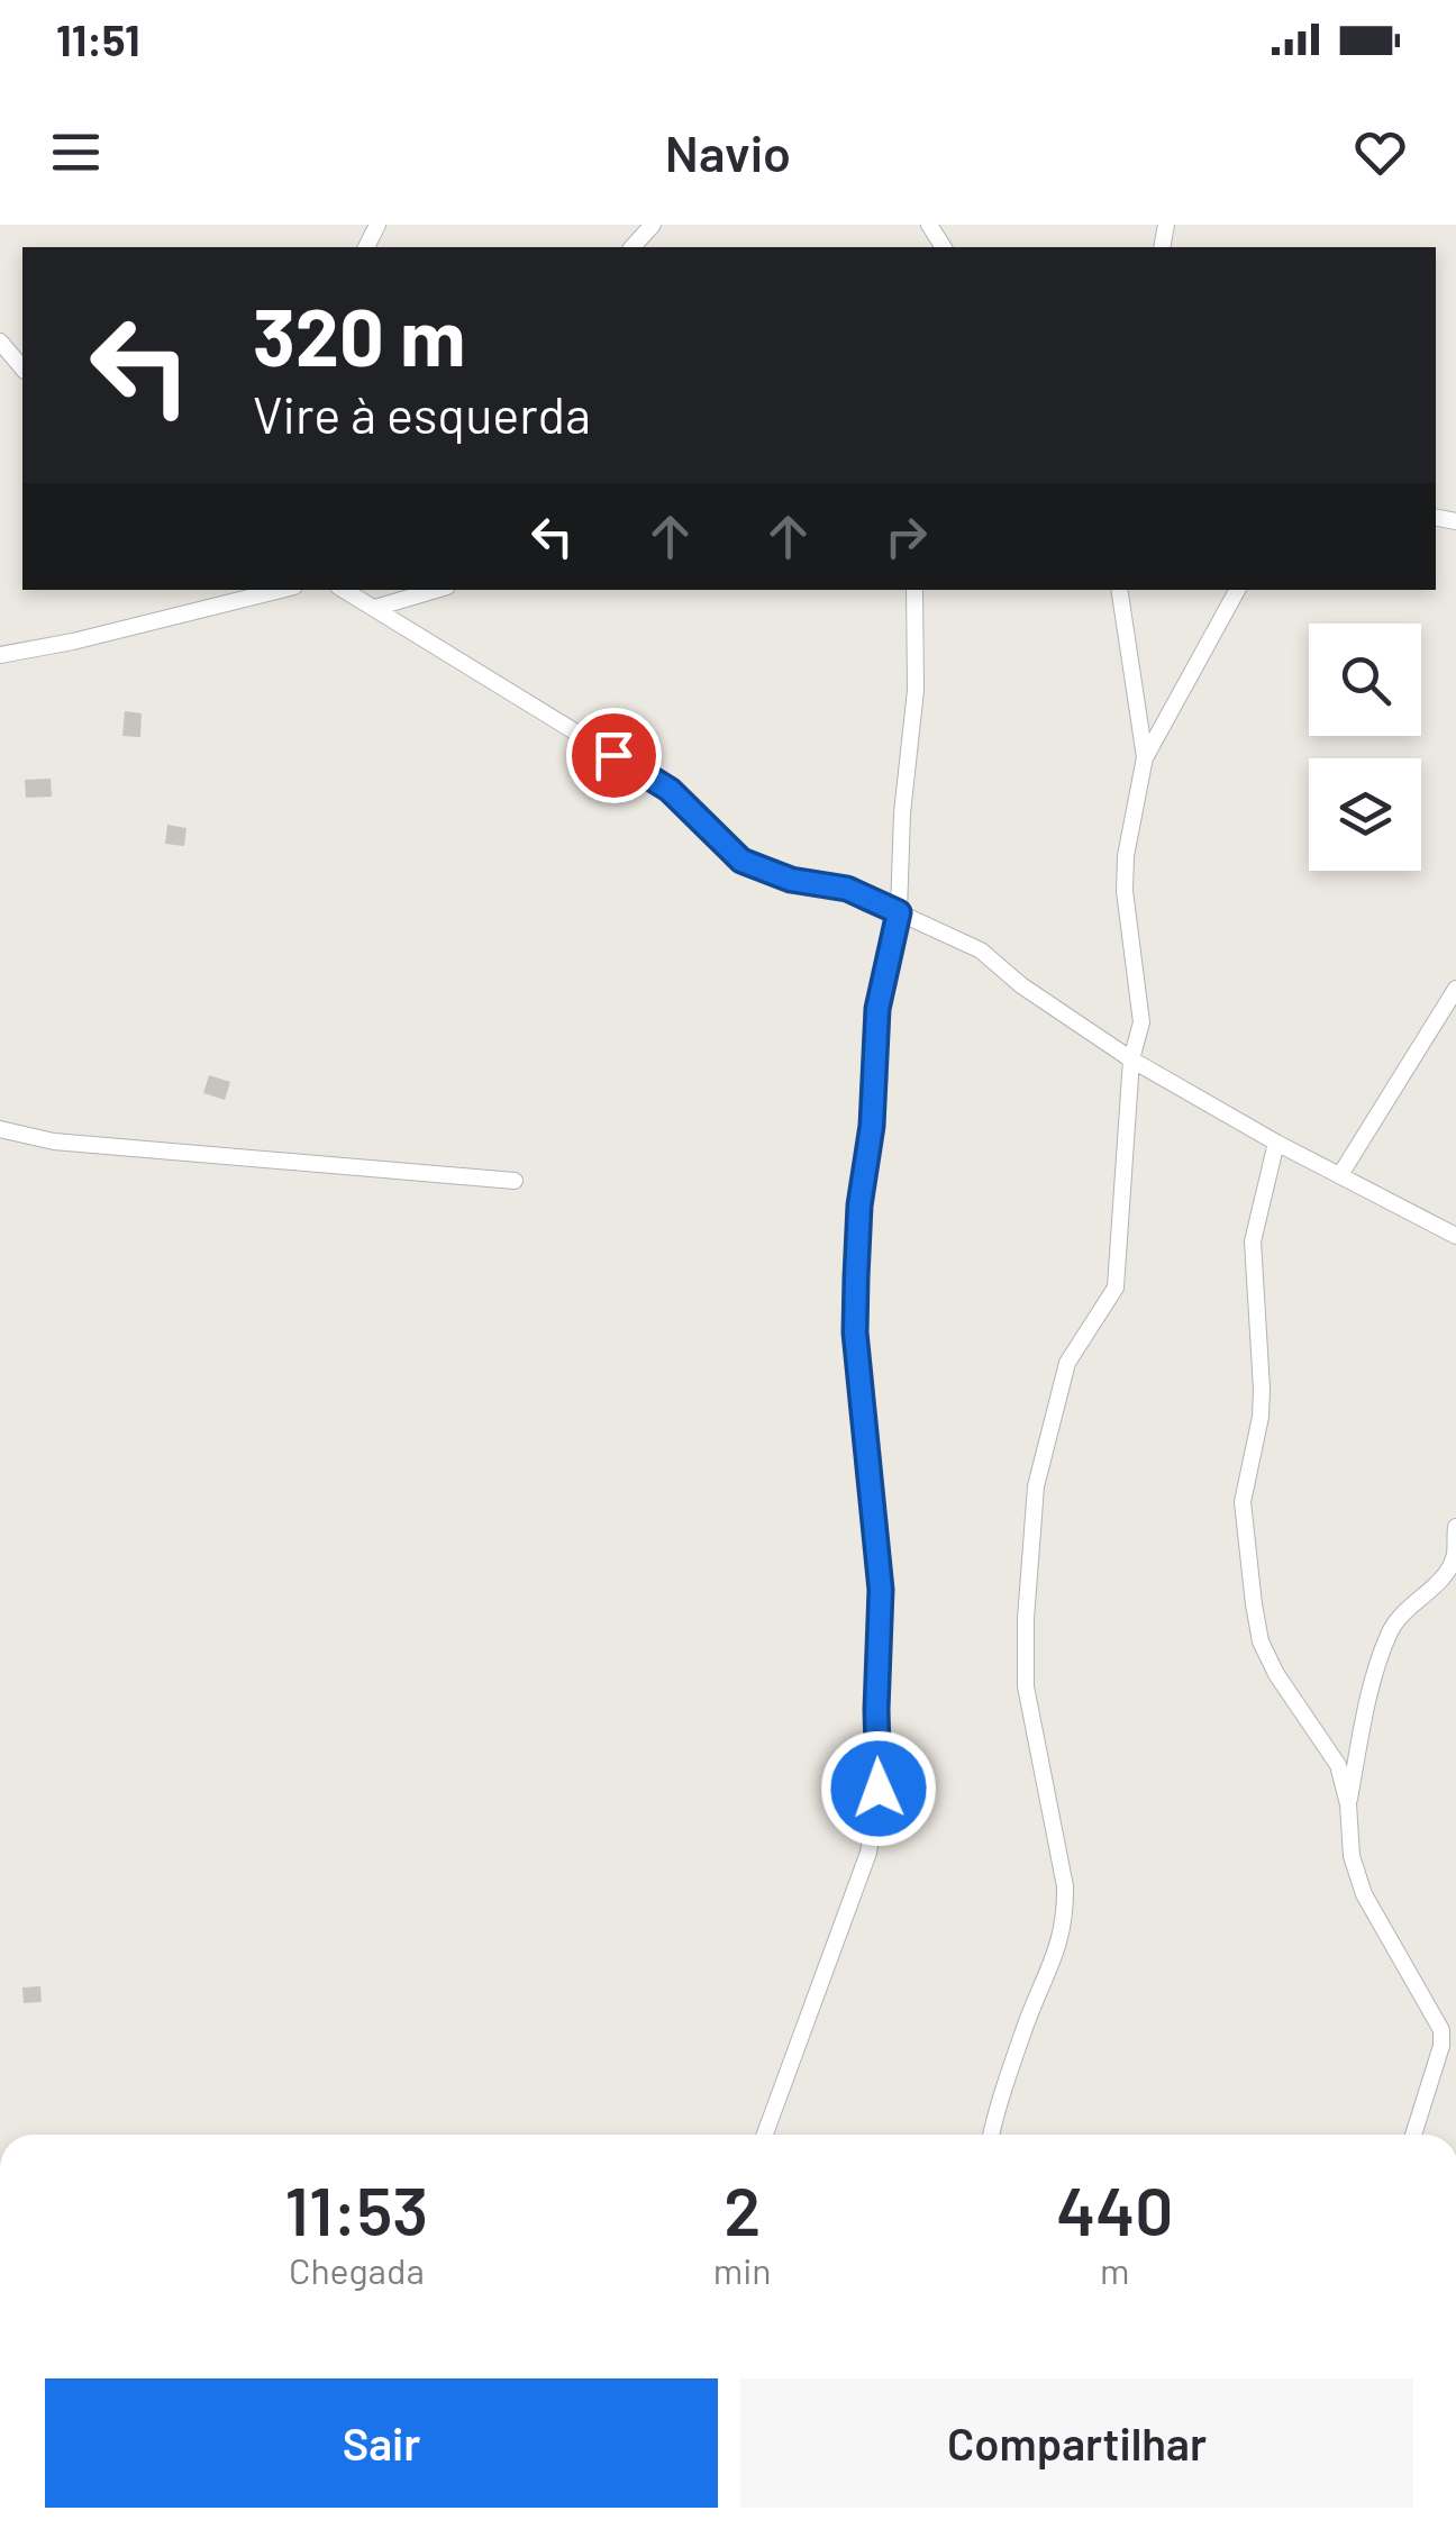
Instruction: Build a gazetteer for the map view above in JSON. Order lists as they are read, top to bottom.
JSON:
{
  "page": {
    "status": "11:51",
    "header": "Navio",
    "turn": ["320 m", "Vire à esquerda"],
    "eta": [
      "11:53",
      "Chegada",
      "2",
      "min",
      "440",
      "m"
    ],
    "buttons": ["Sair", "Compartilhar"]
  }
}
